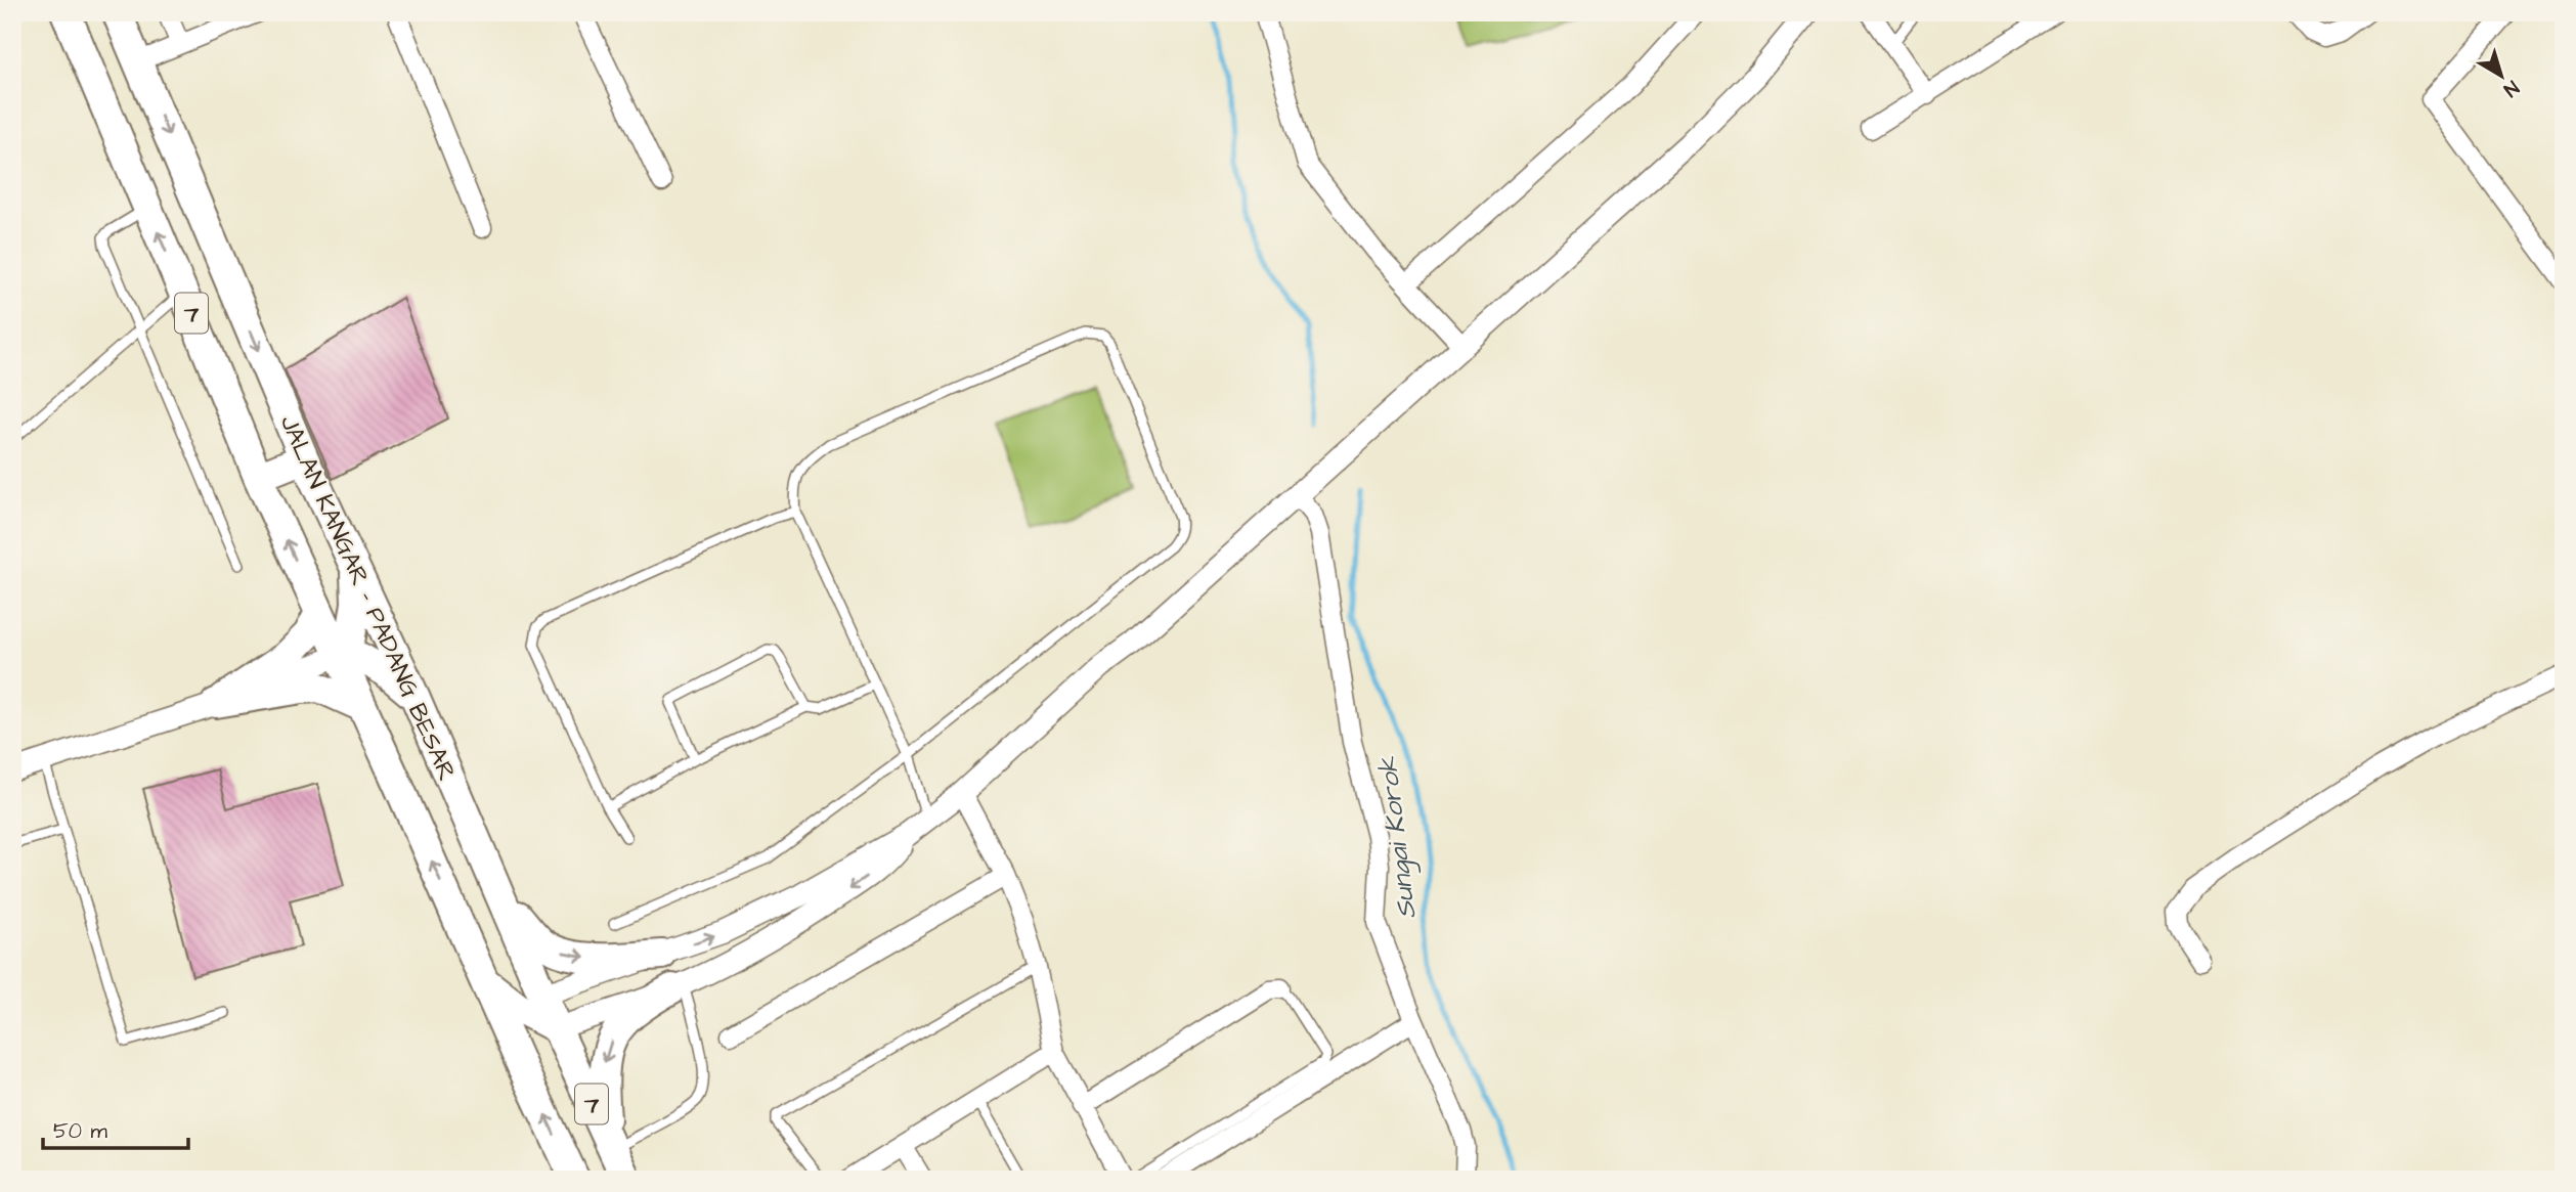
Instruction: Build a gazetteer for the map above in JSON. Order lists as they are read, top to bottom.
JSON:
{
  "streets": {
    "highway": ["7", "JALAN KANGAR – PADANG BESAR"]
  },
  "water": ["Sungai Korok"],
  "scale_bar": "50 m",
  "north": "bottom right"
}
